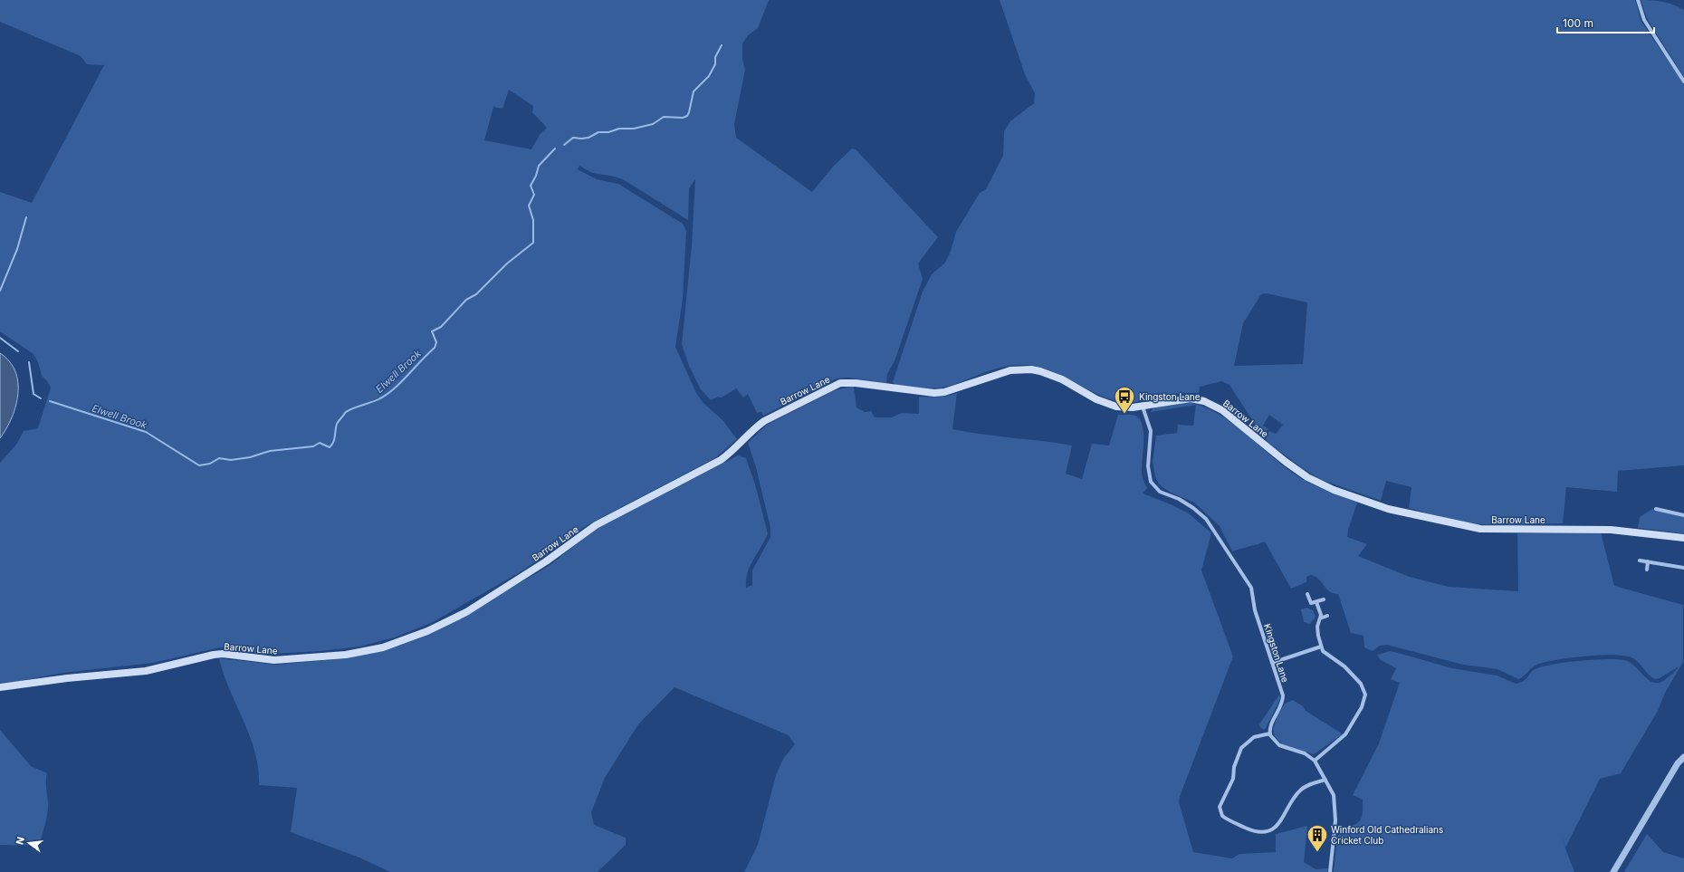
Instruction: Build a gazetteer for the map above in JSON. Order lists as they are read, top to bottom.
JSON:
{
  "streets": {
    "main road": ["Barrow Lane"],
    "street": ["Kingston Lane"]
  },
  "crossings": [
    ["Barrow Lane", "Kingston Lane"]
  ],
  "water": ["Elwell Brook"],
  "places": {
    "bus stop": ["Kingston Lane"],
    "building": ["Winford Old Cathedralians Cricket Club"]
  },
  "scale_bar": "100 m",
  "north": "left"
}
